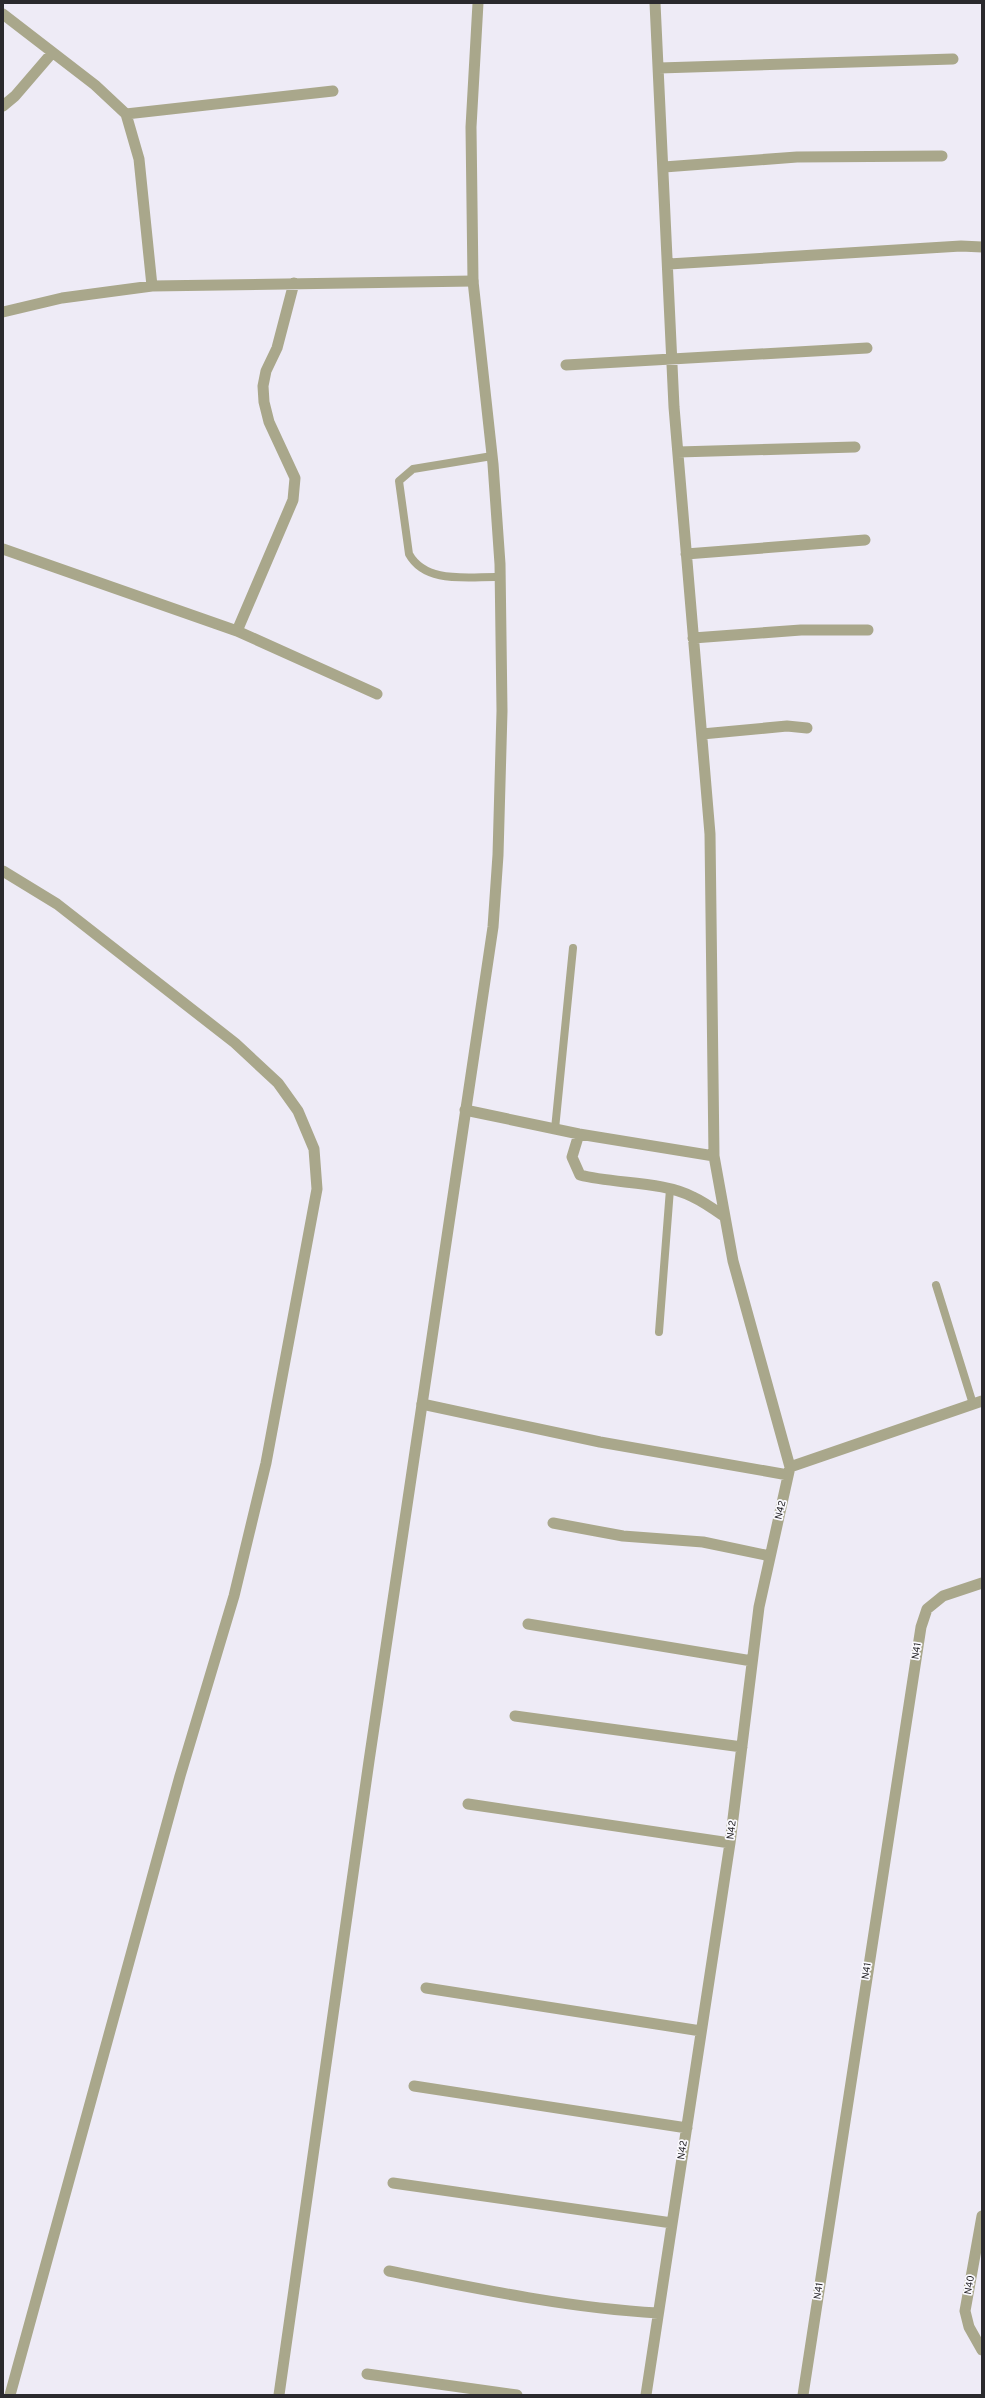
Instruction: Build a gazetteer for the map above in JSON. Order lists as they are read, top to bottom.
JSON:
{
  "streets": {
    "street": ["N42", "N41", "N40"]
  }
}
